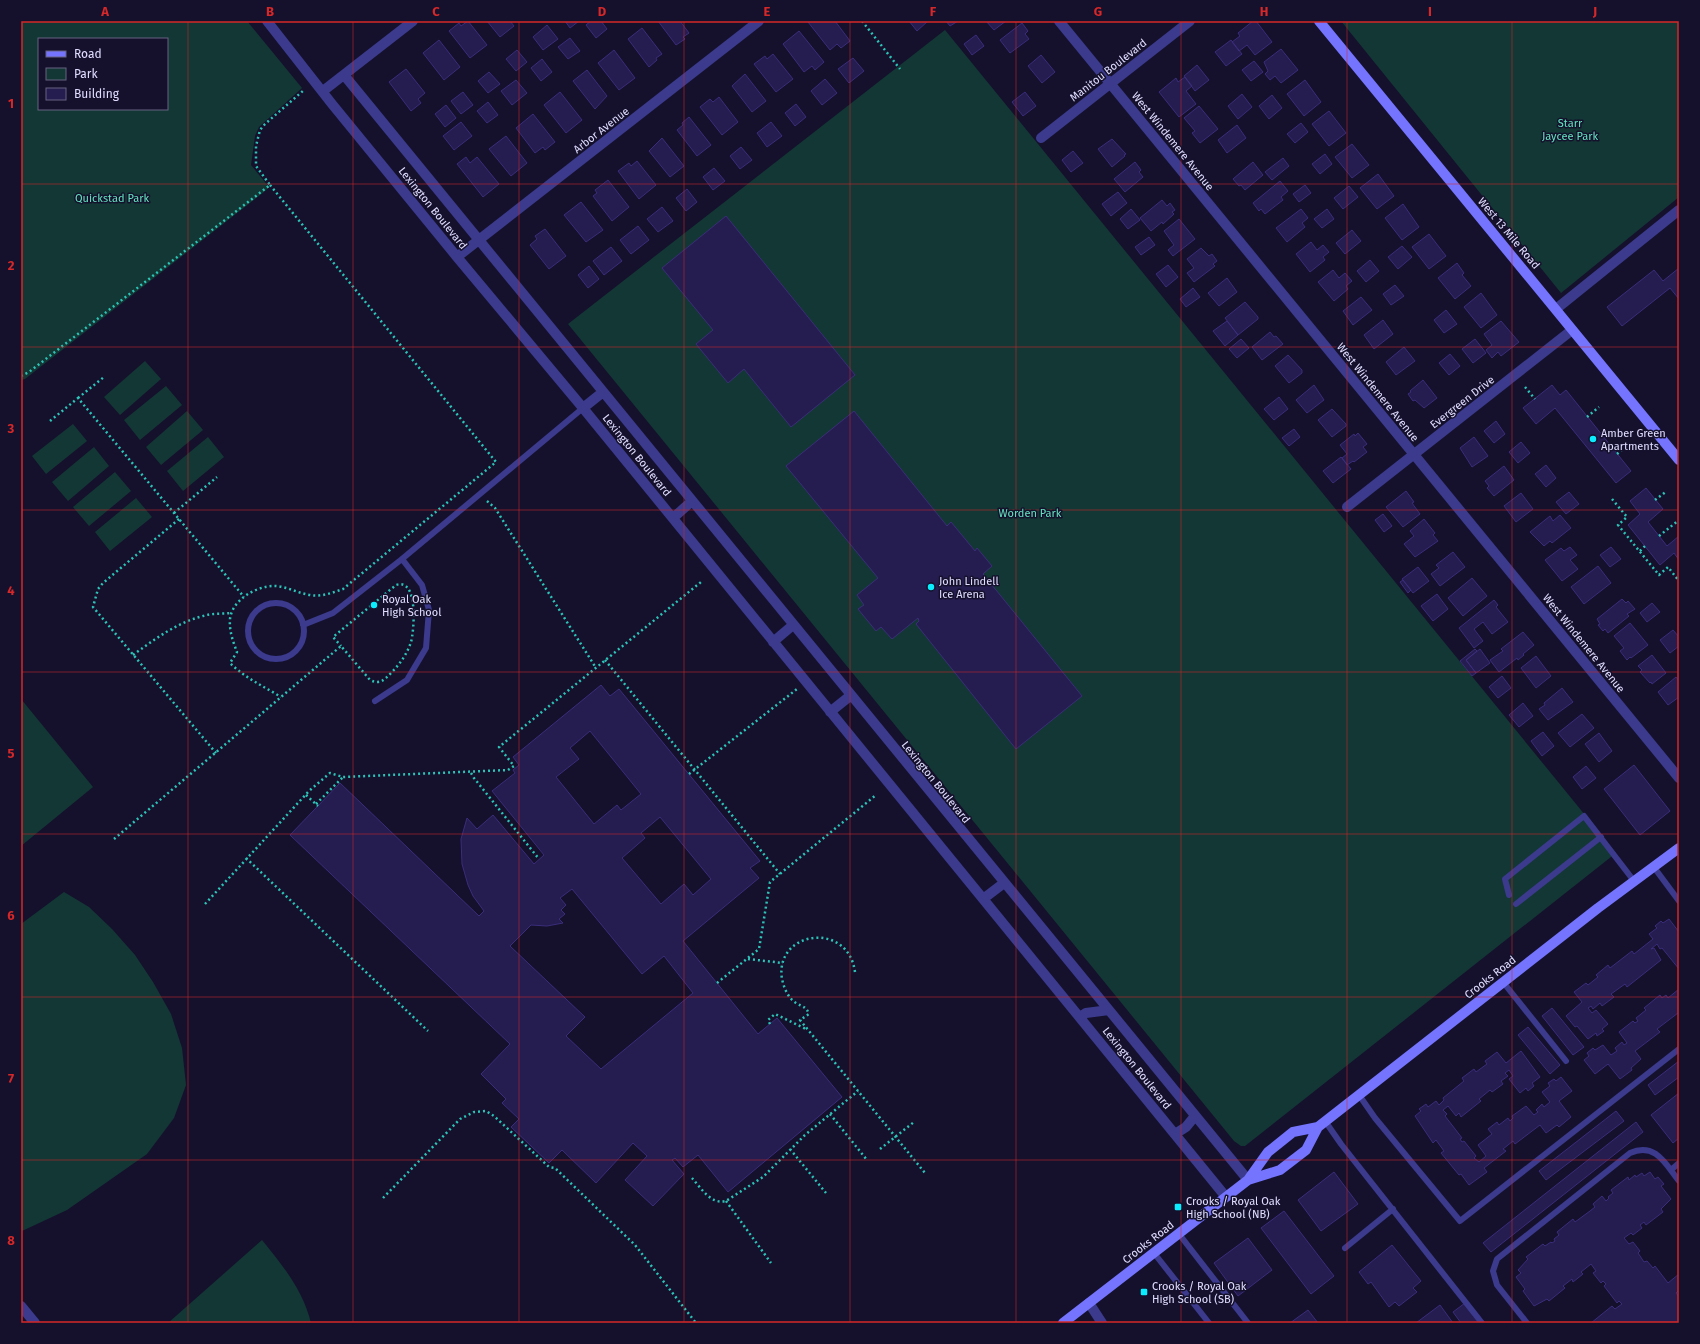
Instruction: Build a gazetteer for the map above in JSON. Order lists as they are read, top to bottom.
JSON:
{
  "streets": {
    "main road": ["West 13 Mile Road", "Crooks Road"],
    "street": [
      "Manitou Boulevard",
      "Arbor Avenue",
      "West Windemere Avenue",
      "Lexington Boulevard",
      "Evergreen Drive"
    ]
  },
  "crossings": [
    ["Manitou Boulevard", "West Windemere Avenue"],
    ["Arbor Avenue", "Lexington Boulevard"],
    ["West Windemere Avenue", "Evergreen Drive"],
    ["Lexington Boulevard", "Crooks Road"],
    ["West 13 Mile Road", "Evergreen Drive"]
  ],
  "parks": ["Starr Jaycee Park", "Quickstad Park", "Worden Park"],
  "places": {
    "other": ["Amber Green Apartments", "John Lindell Ice Arena", "Royal Oak High School"],
    "transit": ["Crooks / Royal Oak High School (NB)", "Crooks / Royal Oak High School (SB)"]
  },
  "legend": ["Road", "Park", "Building"],
  "grid": {
    "columns": [
      "A",
      "B",
      "C",
      "D",
      "E",
      "F",
      "G",
      "H",
      "I",
      "J"
    ],
    "rows": [
      "1",
      "2",
      "3",
      "4",
      "5",
      "6",
      "7",
      "8"
    ]
  }
}
